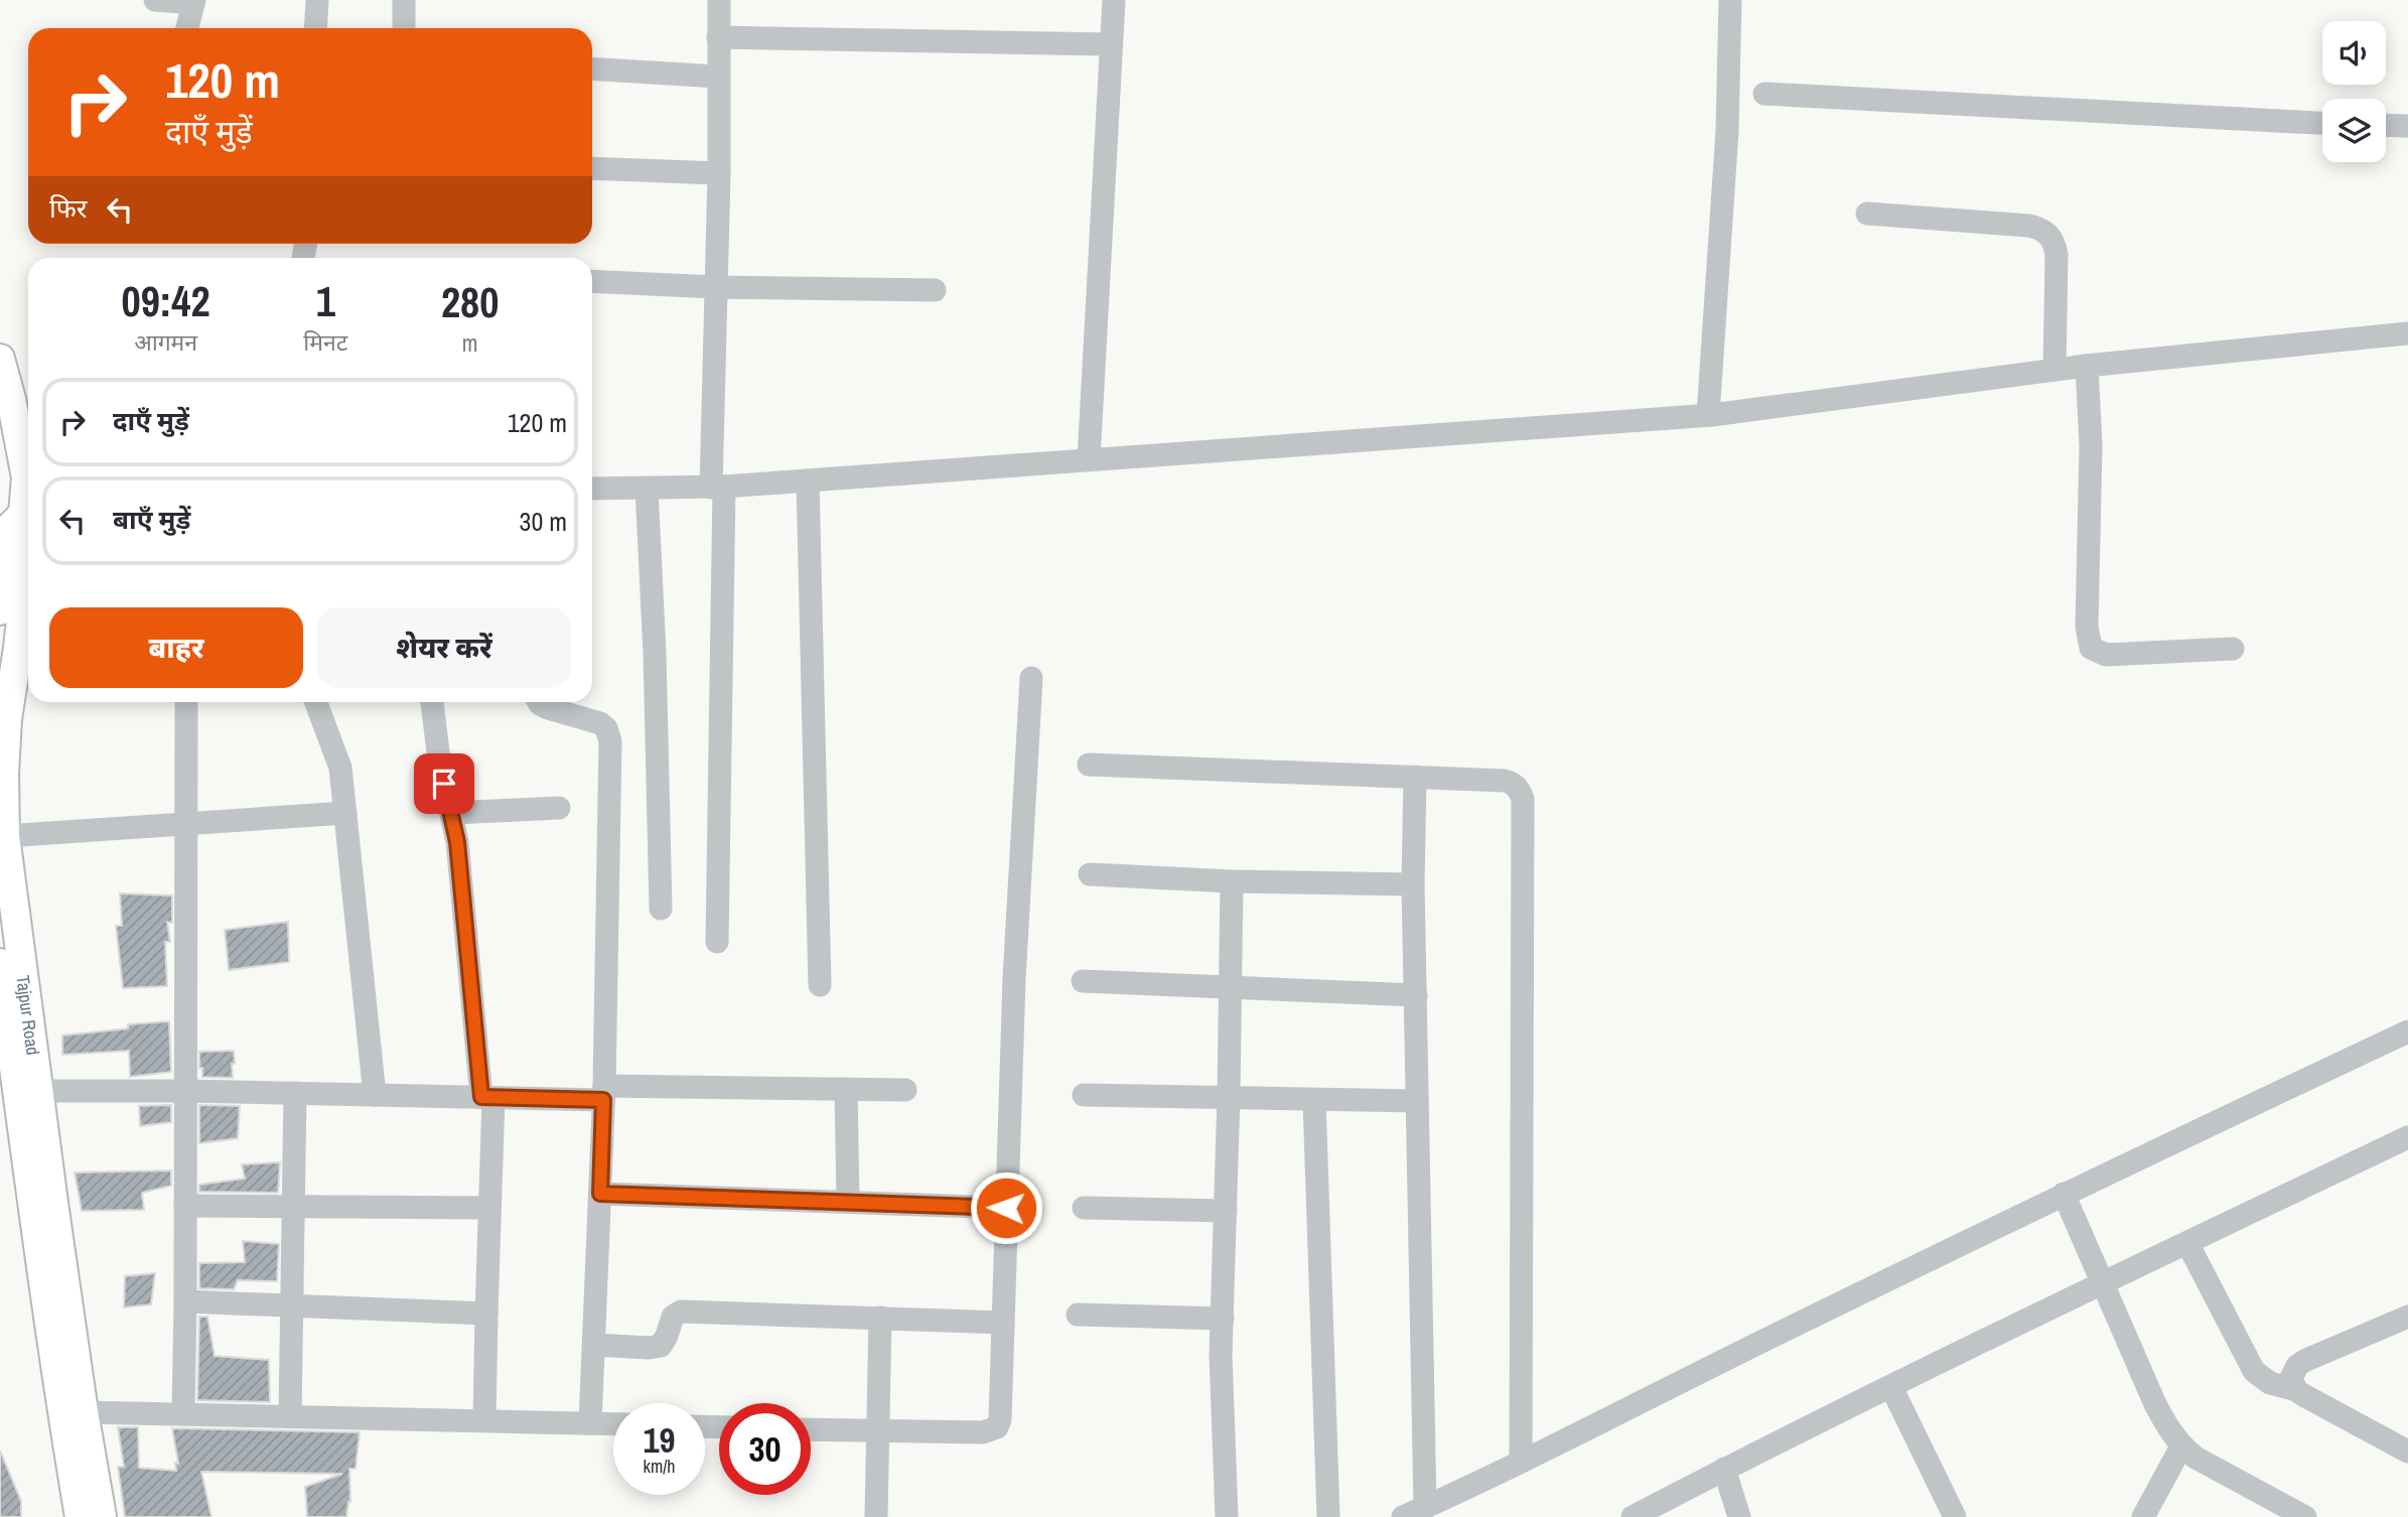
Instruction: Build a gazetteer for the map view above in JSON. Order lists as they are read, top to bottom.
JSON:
{
  "streets": {
    "main road": ["Tajpur Road"]
  },
  "page": {
    "turn": ["120 m", "दाएँ मुड़ें"],
    "then": "फिर",
    "eta": [
      "09:42",
      "आगमन",
      "1",
      "मिनट",
      "280",
      "m"
    ],
    "list": [
      {
        "name": "दाएँ मुड़ें",
        "value": "120 m"
      },
      {
        "name": "बाएँ मुड़ें",
        "value": "30 m"
      }
    ],
    "buttons": ["बाहर", "शेयर करें"],
    "speed": "19 km/h",
    "limit": "30"
  }
}
